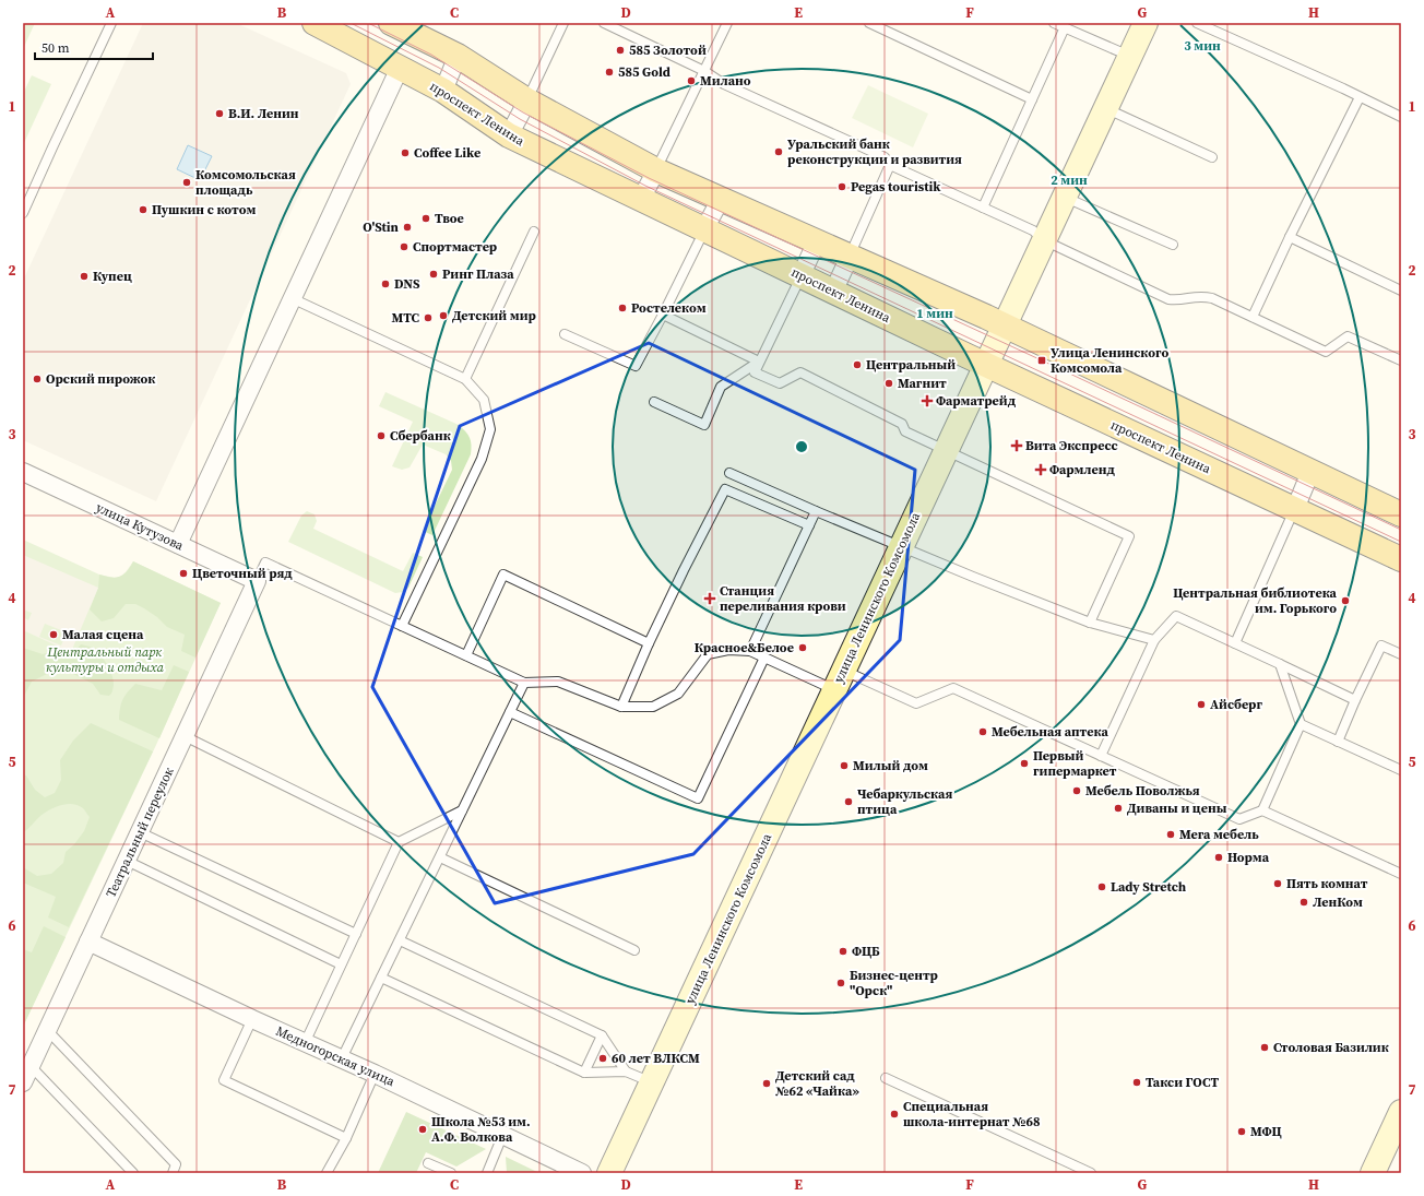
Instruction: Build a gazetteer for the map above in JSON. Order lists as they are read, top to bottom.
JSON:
{
  "streets": {
    "main road": ["проспект Ленина"],
    "street": [
      "улица Кутузова",
      "улица Ленинского Комсомола",
      "Театральный переулок",
      "Медногорская улица"
    ]
  },
  "crossings": [
    ["проспект Ленина", "улица Ленинского Комсомола"],
    ["улица Кутузова", "Театральный переулок"],
    ["Театральный переулок", "Медногорская улица"]
  ],
  "parks": ["Центральный парк культуры и отдыха"],
  "places": {
    "other": [
      "585 Золотой",
      "585 Gold",
      "Милано",
      "В.И. Ленин",
      "Уральский банк реконструкции и развития",
      "Coffee Like",
      "Комсомольская площадь",
      "Pegas touristik",
      "Пушкин с котом",
      "Твое",
      "O'Stin",
      "Спортмастер",
      "Ринг Плаза",
      "Купец",
      "DNS",
      "Ростелеком",
      "Детский мир",
      "МТС",
      "Центральный",
      "Орский пирожок",
      "Магнит",
      "Сбербанк",
      "Цветочный ряд",
      "Центральная библиотека им. Горького",
      "Малая сцена",
      "Красное&Белое",
      "Айсберг",
      "Мебельная аптека",
      "Первый гипермаркет",
      "Милый дом",
      "Мебель Поволжья",
      "Чебаркульская птица",
      "Диваны и цены",
      "Мега мебель",
      "Норма",
      "Пять комнат",
      "Lady Stretch",
      "ЛенКом",
      "ФЦБ",
      "Бизнес-центр \"Орск\"",
      "Столовая Базилик",
      "60 лет ВЛКСМ",
      "Такси ГОСТ",
      "Детский сад №62 «Чайка»",
      "Специальная школа-интернат №68",
      "Школа №53 им. А.Ф. Волкова",
      "МФЦ"
    ],
    "transit": ["Улица Ленинского Комсомола"],
    "health": [
      "Фарматрейд",
      "Вита Экспресс",
      "Фармленд",
      "Станция переливания крови"
    ]
  },
  "scale_bar": "50 m",
  "grid": {
    "columns": [
      "A",
      "B",
      "C",
      "D",
      "E",
      "F",
      "G",
      "H"
    ],
    "rows": [
      "1",
      "2",
      "3",
      "4",
      "5",
      "6",
      "7"
    ]
  },
  "rings": ["3 мин", "2 мин", "1 мин"]
}
